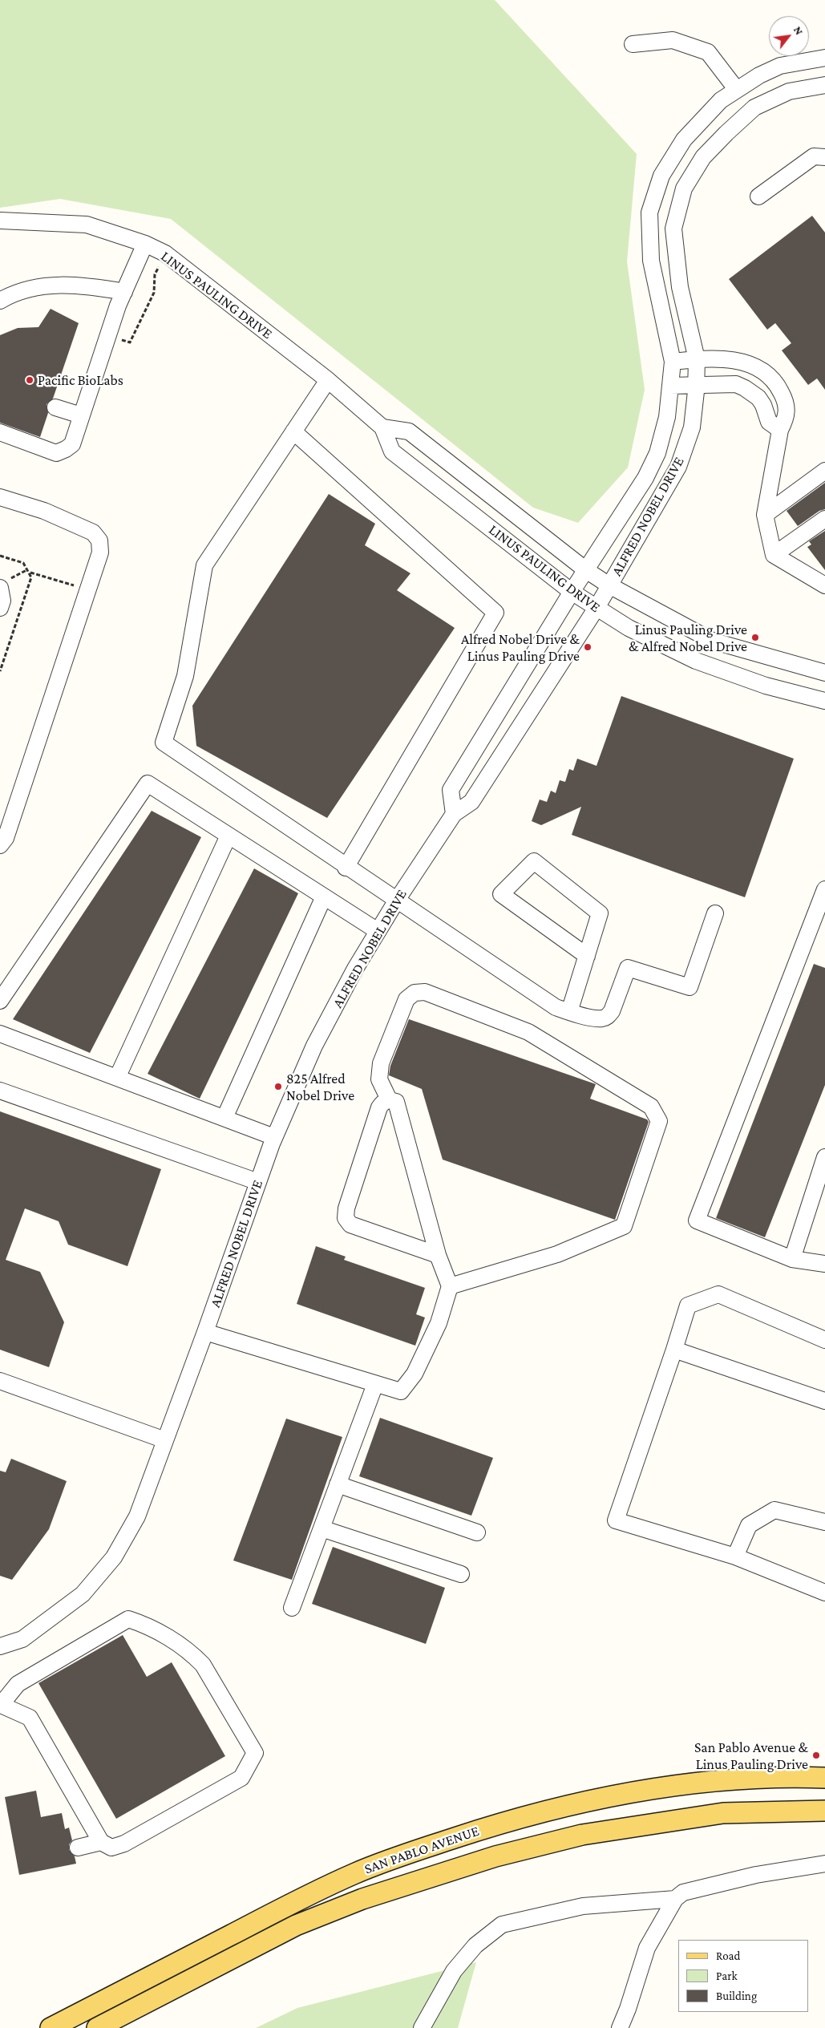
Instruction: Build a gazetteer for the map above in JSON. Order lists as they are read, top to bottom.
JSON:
{
  "streets": {
    "main road": ["SAN PABLO AVENUE"],
    "street": ["LINUS PAULING DRIVE", "ALFRED NOBEL DRIVE"]
  },
  "crossings": [
    ["LINUS PAULING DRIVE", "ALFRED NOBEL DRIVE"]
  ],
  "places": [
    "Pacific BioLabs",
    "Linus Pauling Drive & Alfred Nobel Drive",
    "Alfred Nobel Drive & Linus Pauling Drive",
    "825 Alfred Nobel Drive",
    "San Pablo Avenue & Linus Pauling Drive"
  ],
  "legend": ["Road", "Park", "Building"],
  "north": "top right"
}
